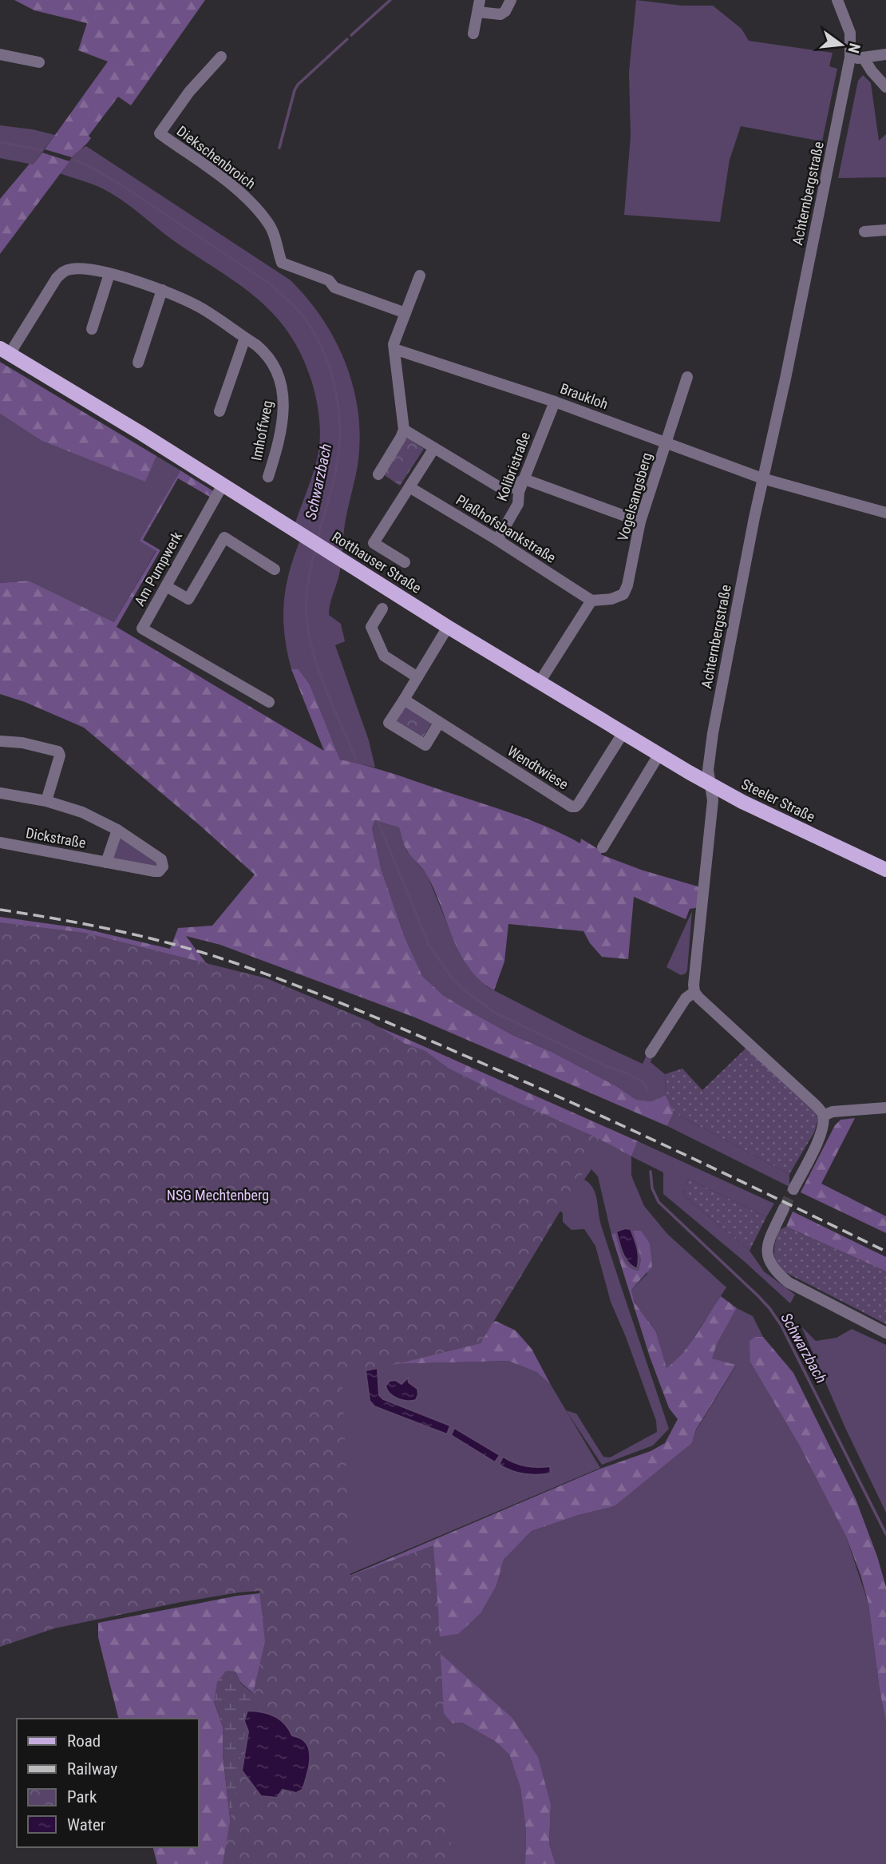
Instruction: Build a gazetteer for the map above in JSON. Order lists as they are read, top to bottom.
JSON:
{
  "streets": {
    "main road": ["Rotthauser Straße", "Steeler Straße"],
    "street": [
      "Diekschenbroich",
      "Achternbergstraße",
      "Braukloh",
      "Imhoffweg",
      "Kolibristraße",
      "Vogelsangsberg",
      "Plaßhofsbankstraße",
      "Am Pumpwerk",
      "Wendtwiese",
      "Dickstraße"
    ]
  },
  "crossings": [
    ["Achternbergstraße", "Braukloh"],
    ["Achternbergstraße", "Steeler Straße"],
    ["Braukloh", "Kolibristraße"],
    ["Braukloh", "Vogelsangsberg"],
    ["Imhoffweg", "Rotthauser Straße"],
    ["Kolibristraße", "Plaßhofsbankstraße"],
    ["Vogelsangsberg", "Plaßhofsbankstraße"],
    ["Rotthauser Straße", "Am Pumpwerk"],
    ["Rotthauser Straße", "Wendtwiese"],
    ["Rotthauser Straße", "Steeler Straße"],
    ["Wendtwiese", "Steeler Straße"]
  ],
  "water": ["Schwarzbach"],
  "parks": ["NSG Mechtenberg"],
  "legend": [
    "Road",
    "Railway",
    "Park",
    "Water"
  ],
  "north": "right"
}
